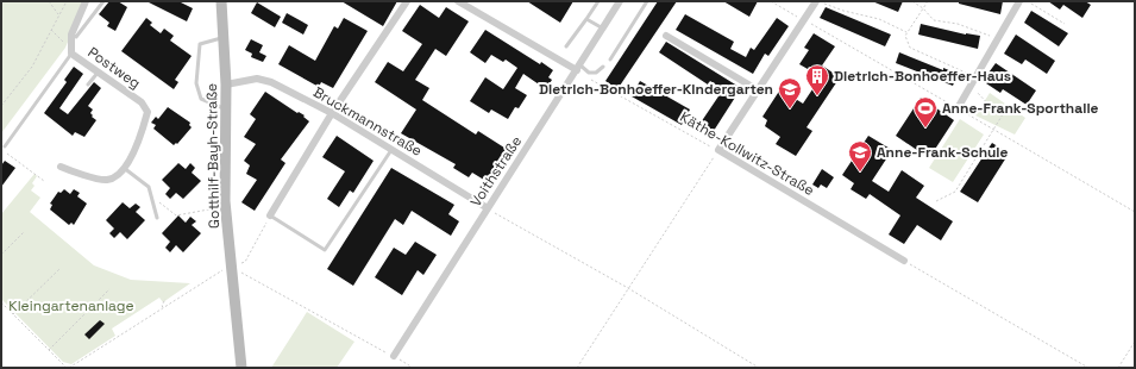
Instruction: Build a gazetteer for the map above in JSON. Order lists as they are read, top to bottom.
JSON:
{
  "streets": {
    "street": [
      "Postweg",
      "Bruckmannstraße",
      "Käthe-Kollwitz-Straße",
      "Gotthilf-Bayh-Straße",
      "Voithstraße"
    ]
  },
  "crossings": [
    ["Bruckmannstraße", "Gotthilf-Bayh-Straße"],
    ["Bruckmannstraße", "Voithstraße"]
  ],
  "parks": ["Kleingartenanlage"],
  "places": {
    "building": ["Dietrich-Bonhoeffer-Haus"],
    "school or university": ["Dietrich-Bonhoeffer-Kindergarten", "Anne-Frank-Schule"],
    "sports": ["Anne-Frank-Sporthalle"]
  }
}
